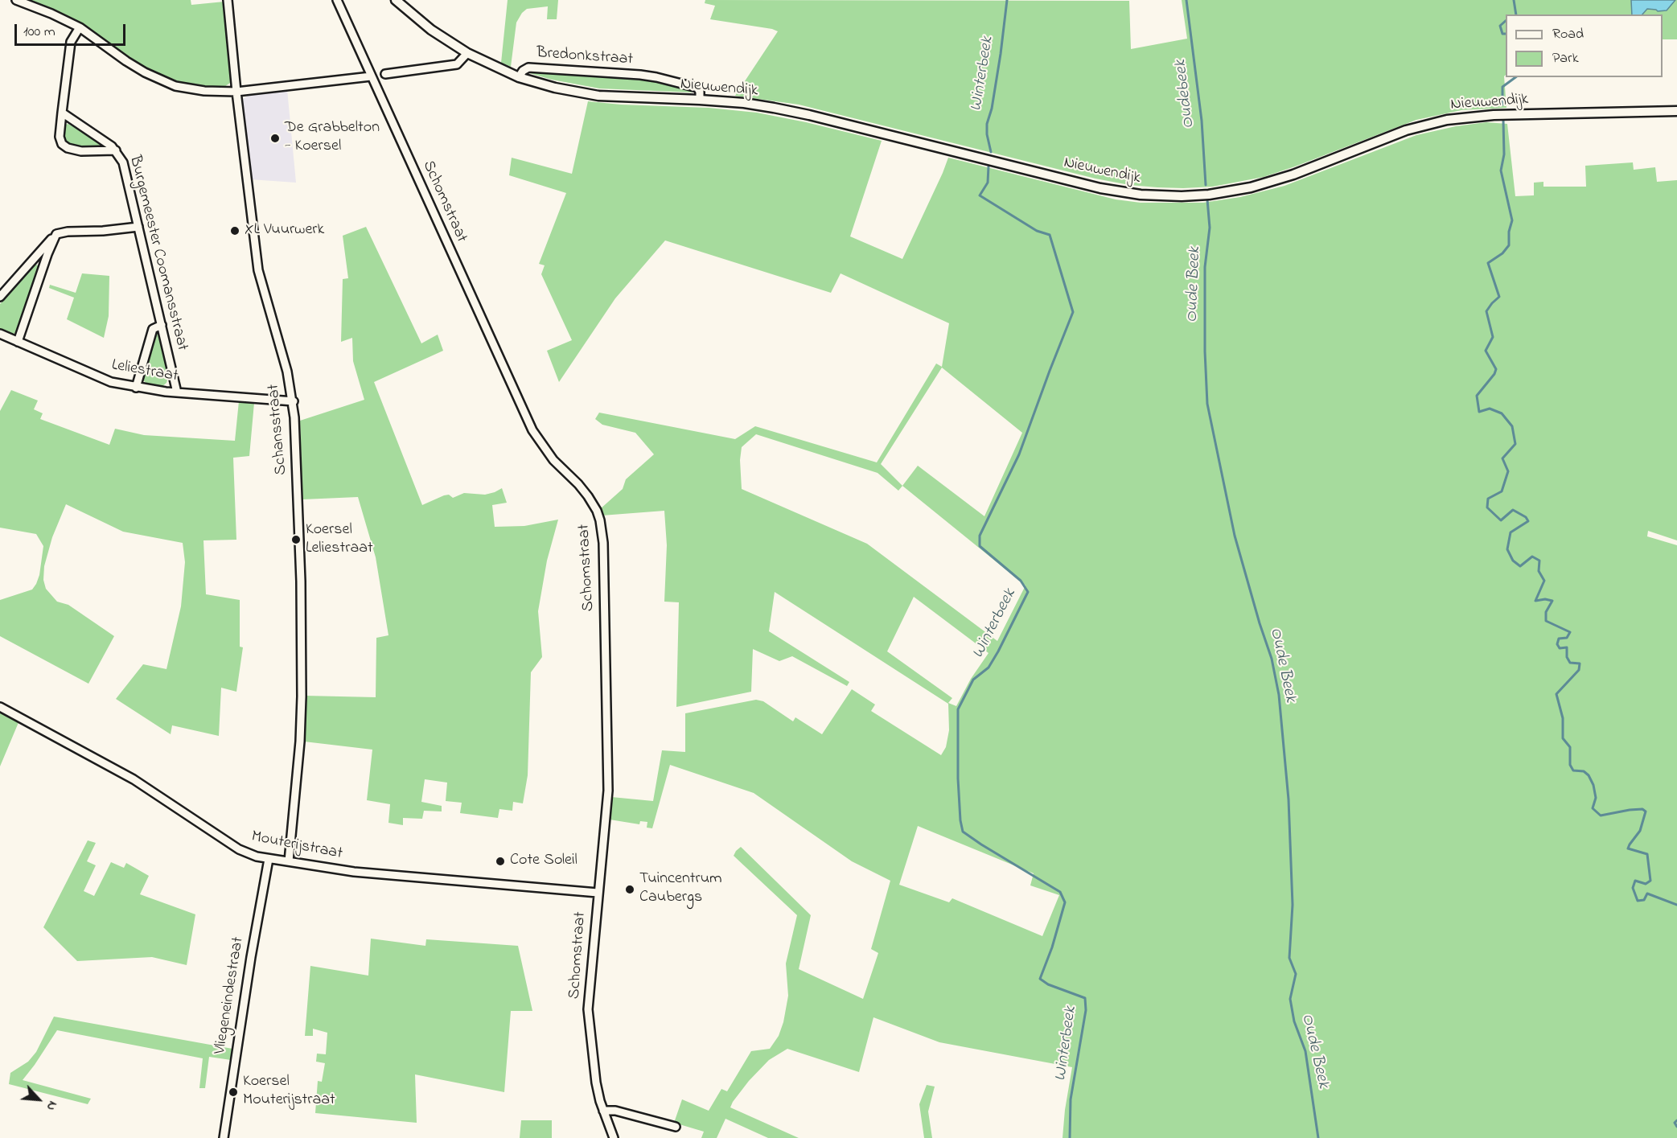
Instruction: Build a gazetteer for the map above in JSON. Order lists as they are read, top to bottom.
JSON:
{
  "streets": {
    "street": [
      "Bredonkstraat",
      "Nieuwendijk",
      "Schomstraat",
      "Burgemeester Coomansstraat",
      "Leliestraat",
      "Schansstraat",
      "Mouterijstraat",
      "Vliegeneindestraat"
    ]
  },
  "crossings": [
    ["Bredonkstraat", "Nieuwendijk"],
    ["Schomstraat", "Mouterijstraat"],
    ["Burgemeester Coomansstraat", "Leliestraat"],
    ["Leliestraat", "Schansstraat"],
    ["Schansstraat", "Mouterijstraat"],
    ["Mouterijstraat", "Vliegeneindestraat"]
  ],
  "water": ["Winterbeek", "Oudebeek", "Oude Beek"],
  "places": [
    "De Grabbelton - Koersel",
    "XL Vuurwerk",
    "Koersel Leliestraat",
    "Cote Soleil",
    "Tuincentrum Caubergs",
    "Koersel Mouterijstraat"
  ],
  "legend": ["Road", "Park"],
  "scale_bar": "100 m",
  "north": "bottom right"
}
